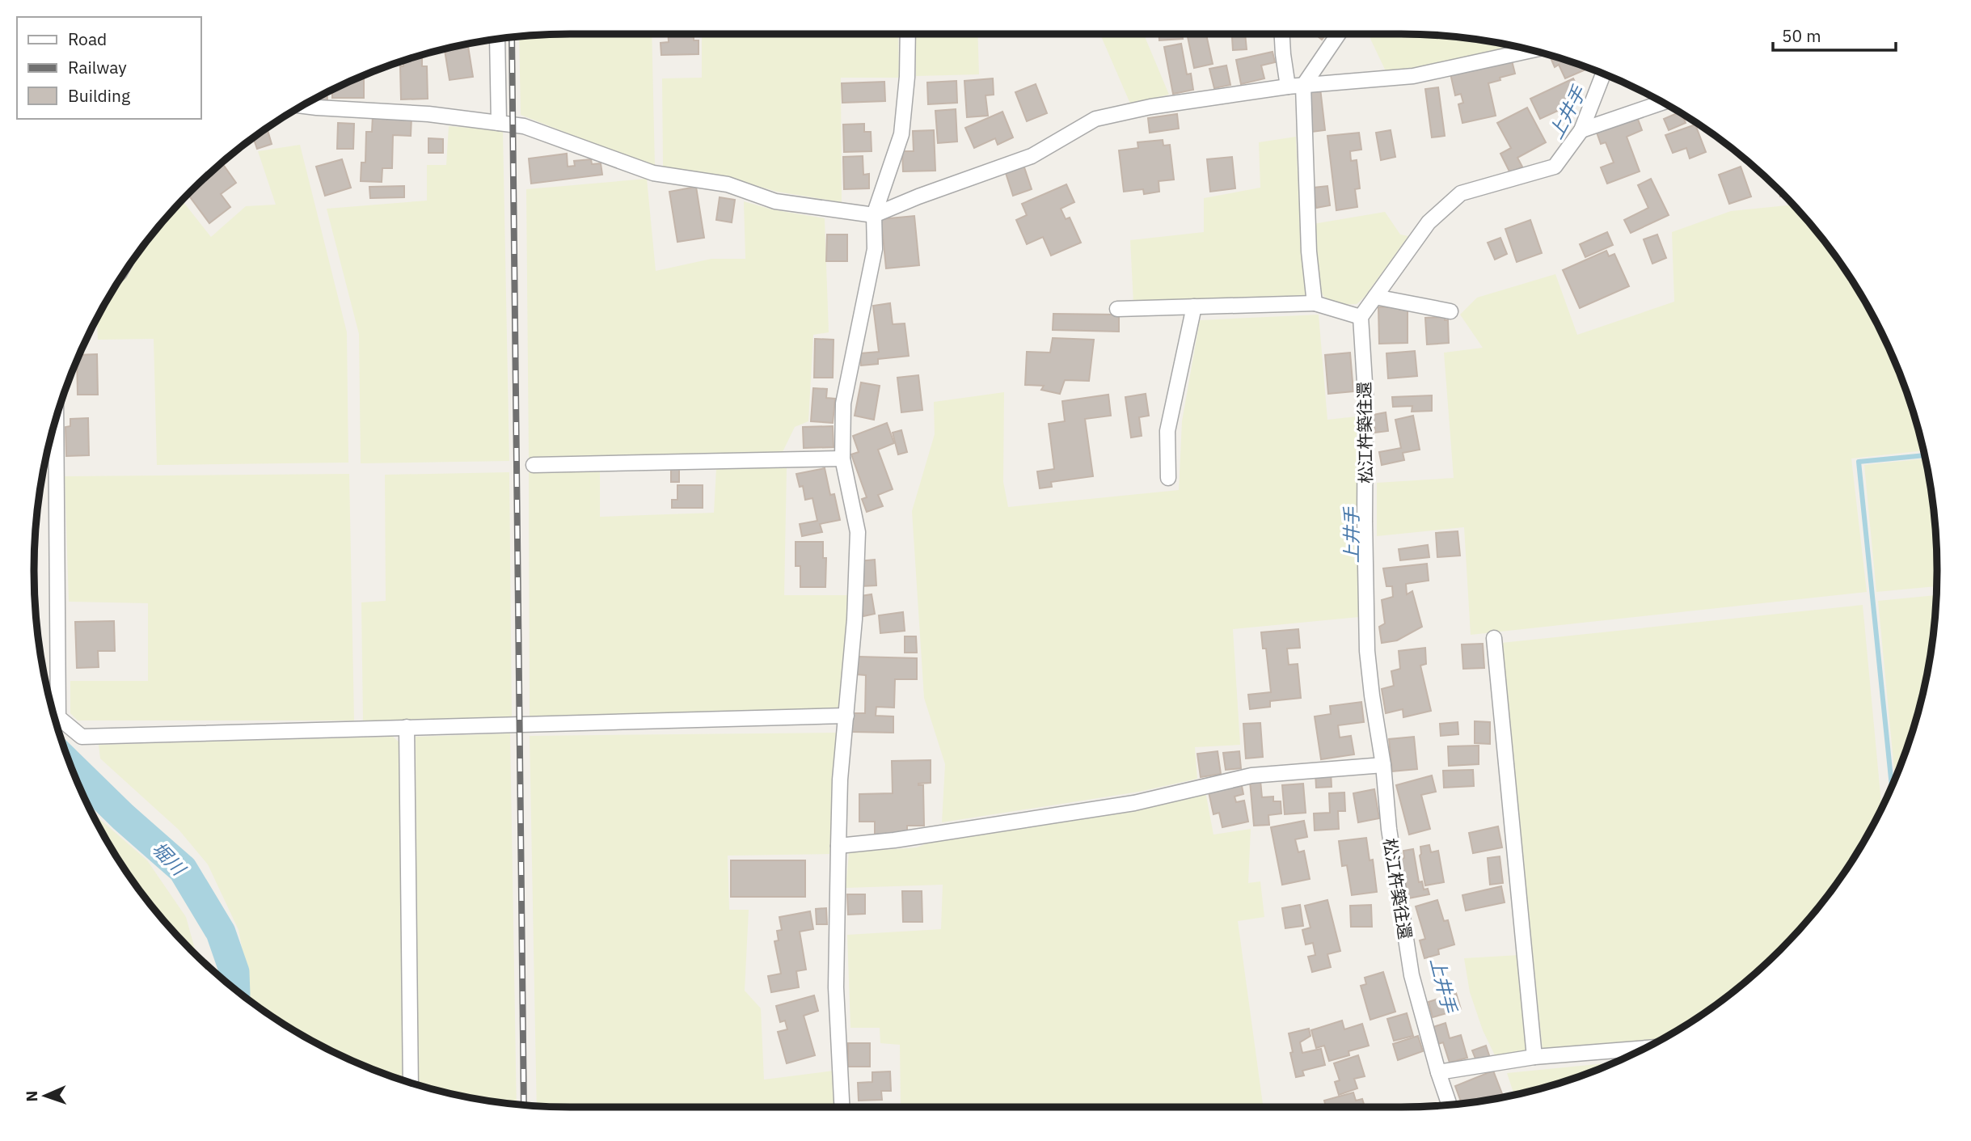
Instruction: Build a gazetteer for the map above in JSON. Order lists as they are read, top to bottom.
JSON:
{
  "streets": {
    "street": ["松江杵築往還"]
  },
  "water": ["上井手", "堀川"],
  "legend": ["Road", "Railway", "Building"],
  "scale_bar": "50 m",
  "north": "left"
}
